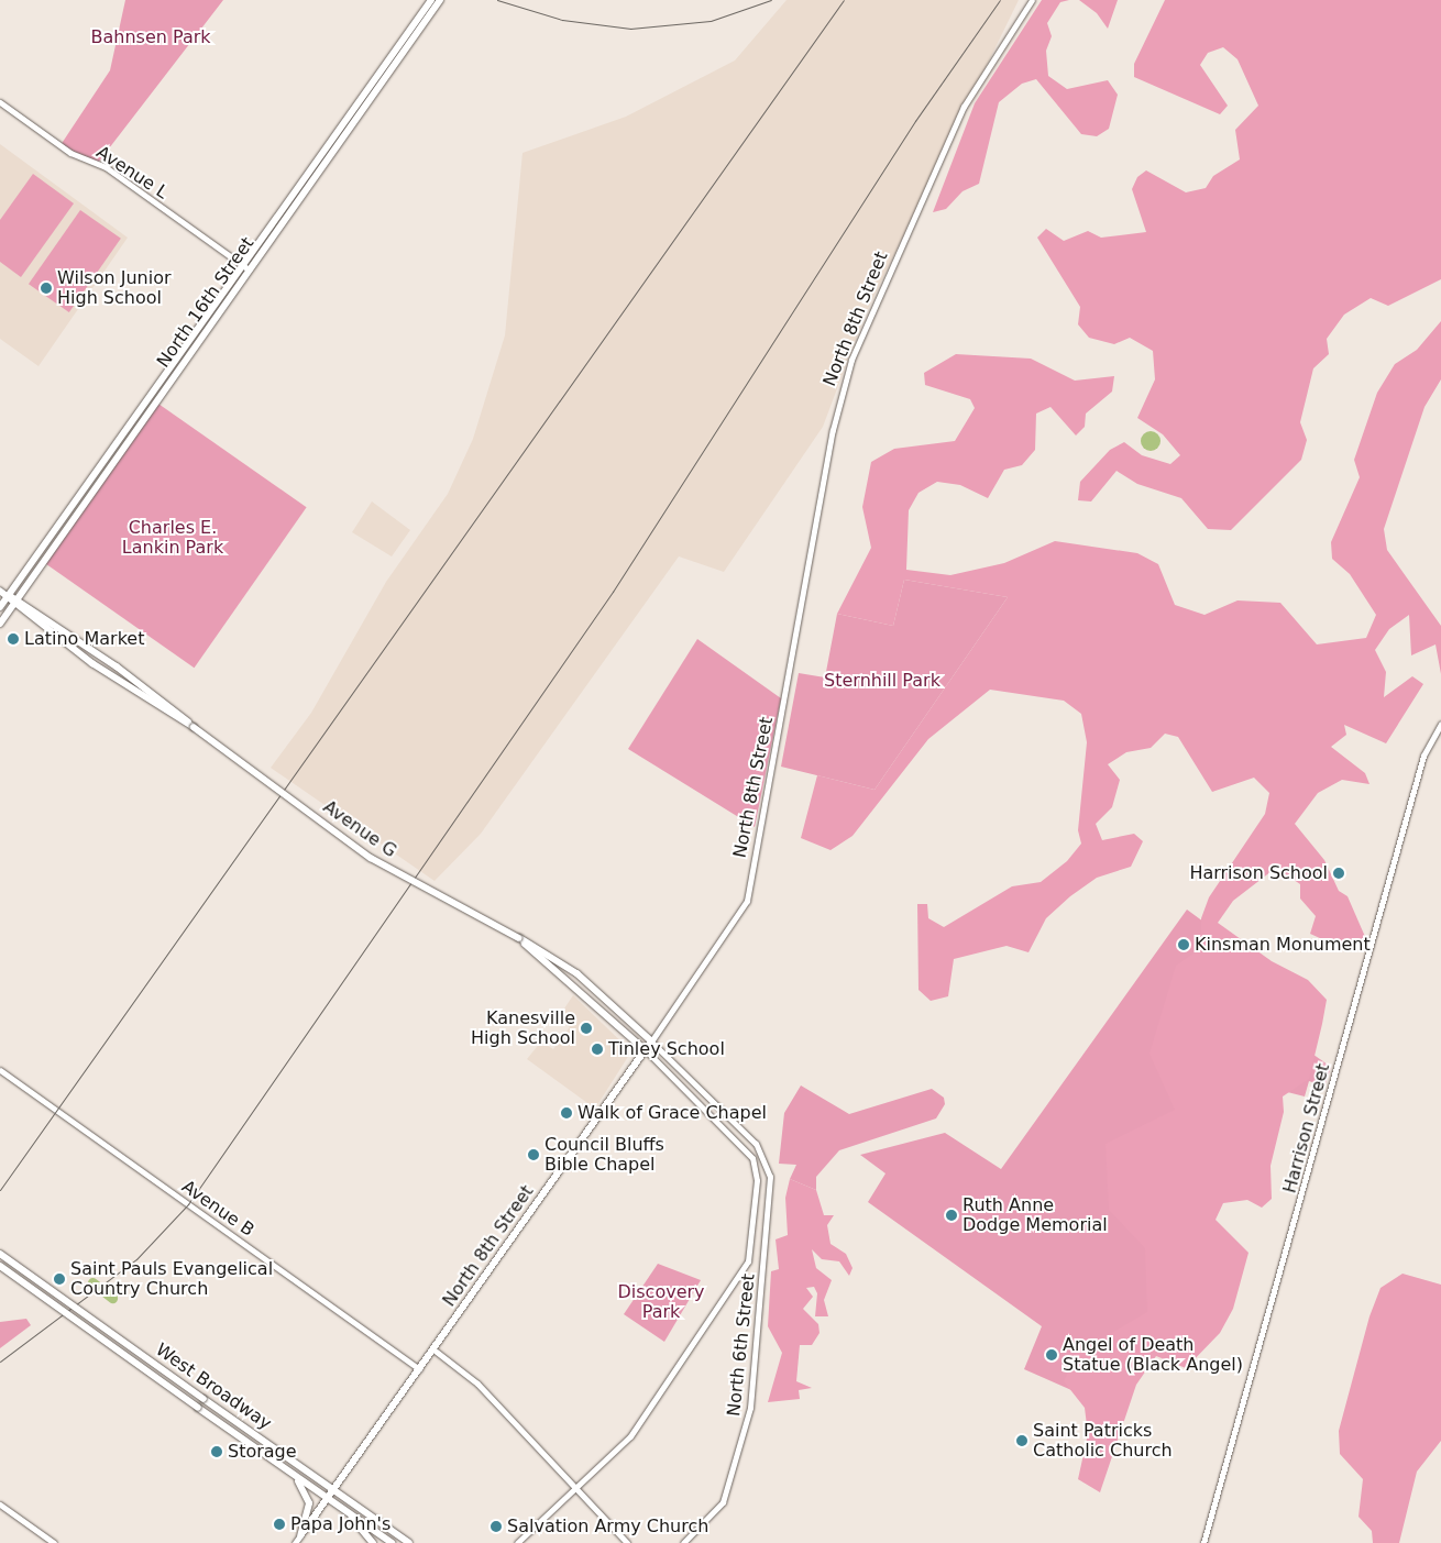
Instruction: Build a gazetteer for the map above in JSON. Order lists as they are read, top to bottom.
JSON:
{
  "streets": {
    "main road": [
      "North 16th Street",
      "North 8th Street",
      "Avenue G",
      "West Broadway"
    ],
    "street": [
      "Avenue L",
      "Harrison Street",
      "Avenue B",
      "North 6th Street"
    ]
  },
  "crossings": [
    ["Avenue L", "North 16th Street"],
    ["North 16th Street", "Avenue G"],
    ["North 8th Street", "Avenue G"],
    ["North 8th Street", "Avenue B"],
    ["North 8th Street", "West Broadway"],
    ["Avenue G", "North 6th Street"]
  ],
  "parks": [
    "Bahnsen Park",
    "Charles E. Lankin Park",
    "Sternhill Park",
    "Discovery Park"
  ],
  "places": [
    "Wilson Junior High School",
    "Latino Market",
    "Harrison School",
    "Kinsman Monument",
    "Kanesville High School",
    "Tinley School",
    "Walk of Grace Chapel",
    "Council Bluffs Bible Chapel",
    "Ruth Anne Dodge Memorial",
    "Saint Pauls Evangelical Country Church",
    "Angel of Death Statue (Black Angel)",
    "Saint Patricks Catholic Church",
    "Storage",
    "Papa John's",
    "Salvation Army Church"
  ]
}
